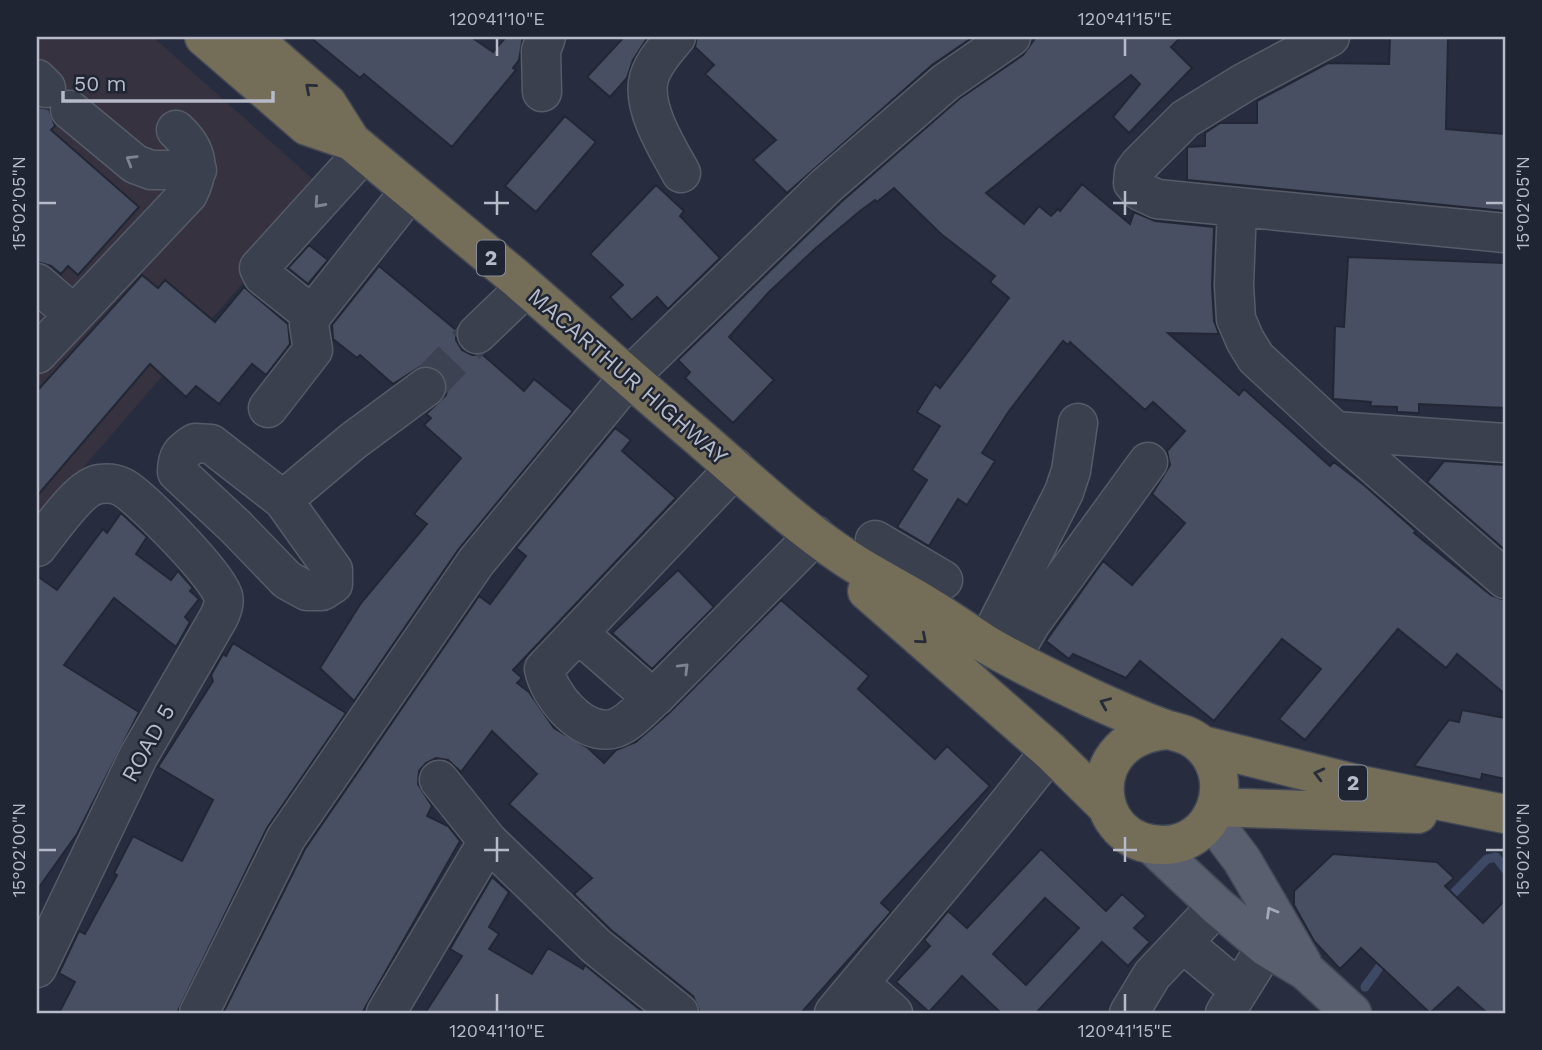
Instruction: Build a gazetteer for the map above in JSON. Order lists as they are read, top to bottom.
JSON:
{
  "streets": {
    "highway": ["2", "MACARTHUR HIGHWAY"],
    "street": ["ROAD 5"]
  },
  "scale_bar": "50 m",
  "coordinates": [
    "120°41'10\"E",
    "120°41'15\"E",
    "15°02'05\"N",
    "15°02'00\"N"
  ]
}
